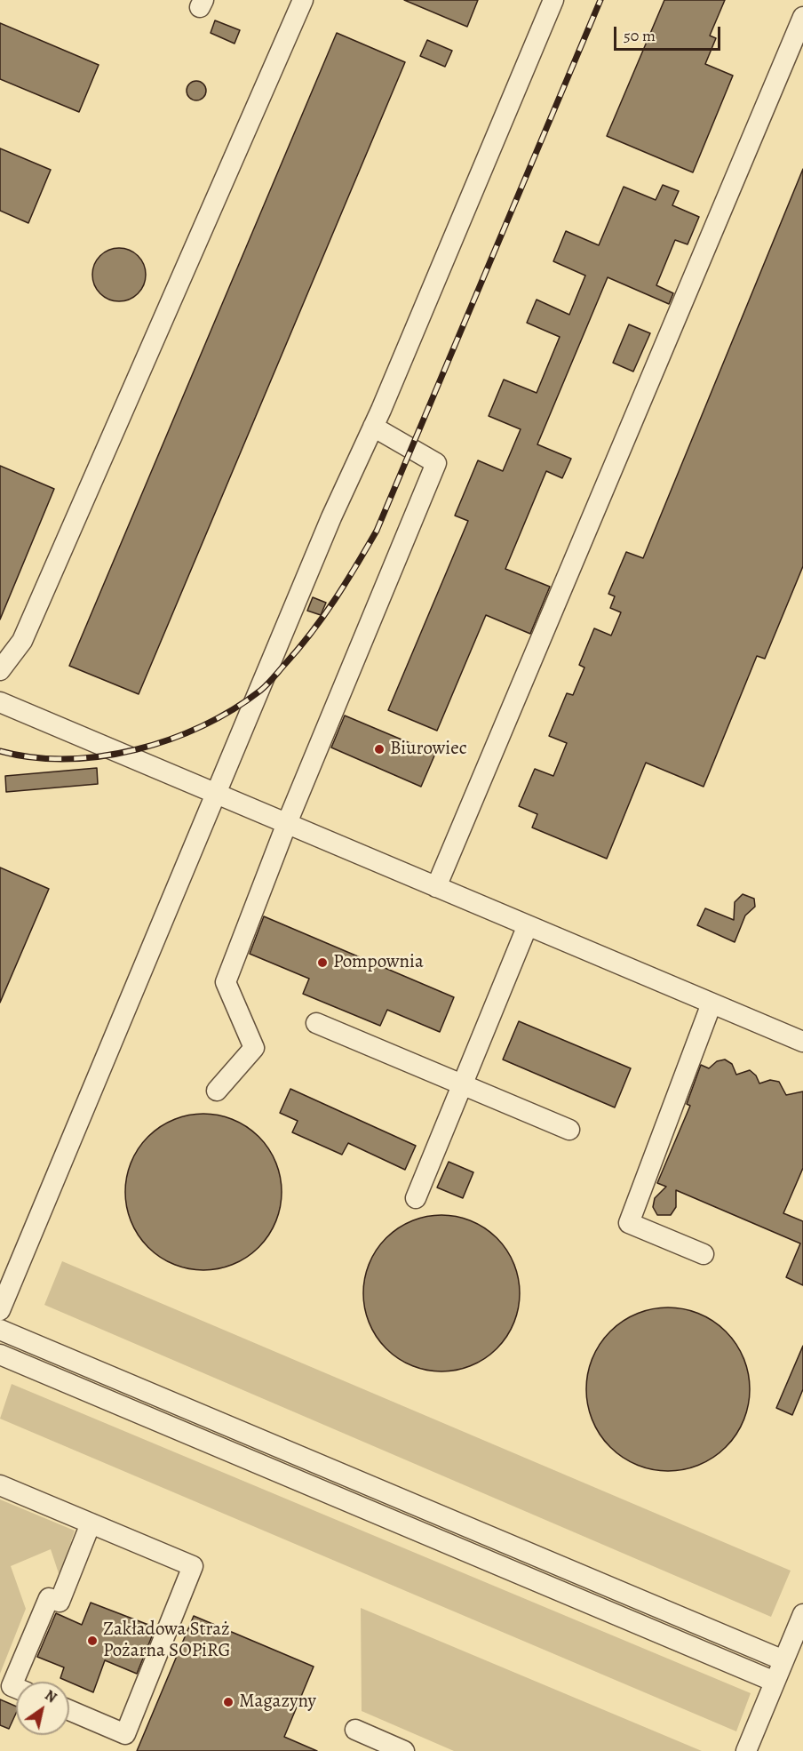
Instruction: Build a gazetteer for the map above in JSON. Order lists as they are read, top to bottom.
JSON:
{
  "places": [
    "Biurowiec",
    "Pompownia",
    "Zakładowa Straż Pożarna SOPiRG",
    "Magazyny"
  ],
  "scale_bar": "50 m",
  "north": "top right"
}
